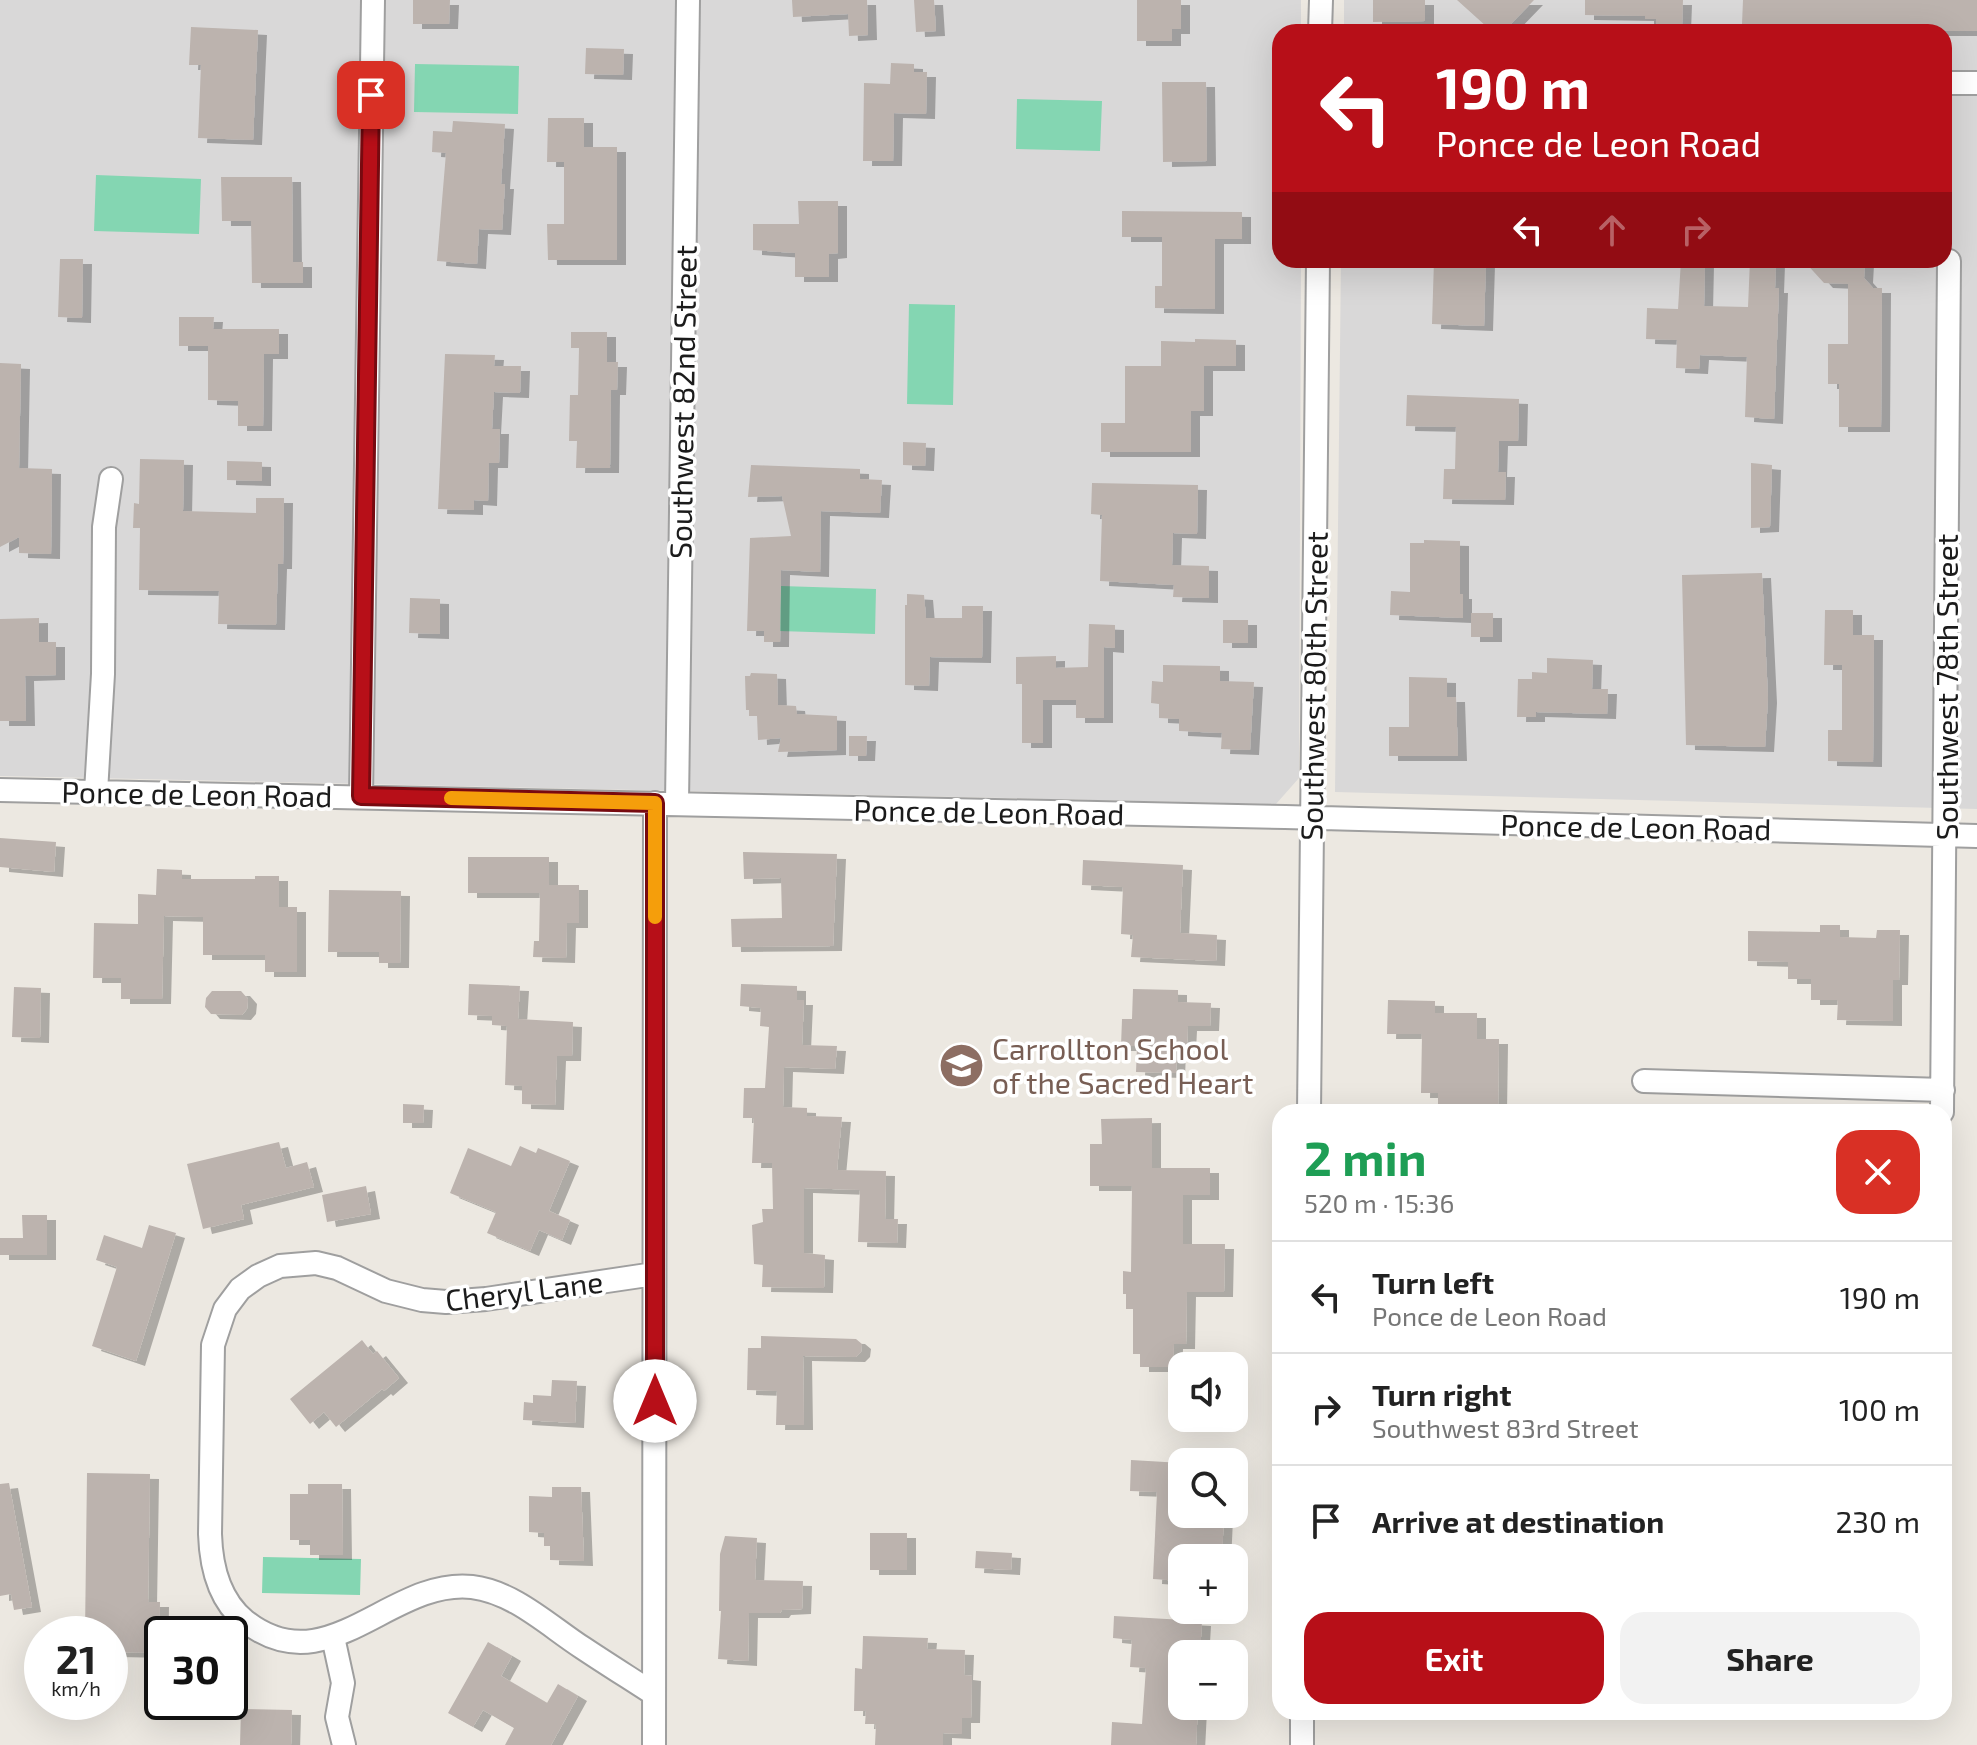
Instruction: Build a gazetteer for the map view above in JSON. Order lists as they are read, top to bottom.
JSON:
{
  "streets": {
    "street": [
      "Southwest 82nd Street",
      "Southwest 80th Street",
      "Southwest 78th Street",
      "Ponce de Leon Road",
      "Cheryl Lane"
    ]
  },
  "crossings": [
    ["Southwest 82nd Street", "Ponce de Leon Road"],
    ["Southwest 82nd Street", "Cheryl Lane"],
    ["Southwest 80th Street", "Ponce de Leon Road"],
    ["Southwest 78th Street", "Ponce de Leon Road"]
  ],
  "places": {
    "school or university": ["Carrollton School of the Sacred Heart"]
  },
  "page": {
    "turn": ["190 m", "Ponce de Leon Road"],
    "heading": ["2 min", "520 m · 15:36"],
    "list": [
      {
        "name": "Turn left",
        "note": "Ponce de Leon Road",
        "value": "190 m"
      },
      {
        "name": "Turn right",
        "note": "Southwest 83rd Street",
        "value": "100 m"
      },
      {
        "name": "Arrive at destination",
        "value": "230 m"
      }
    ],
    "map_buttons": ["+", "−"],
    "buttons": ["Exit", "Share"],
    "speed": "21 km/h",
    "limit": "30"
  }
}
